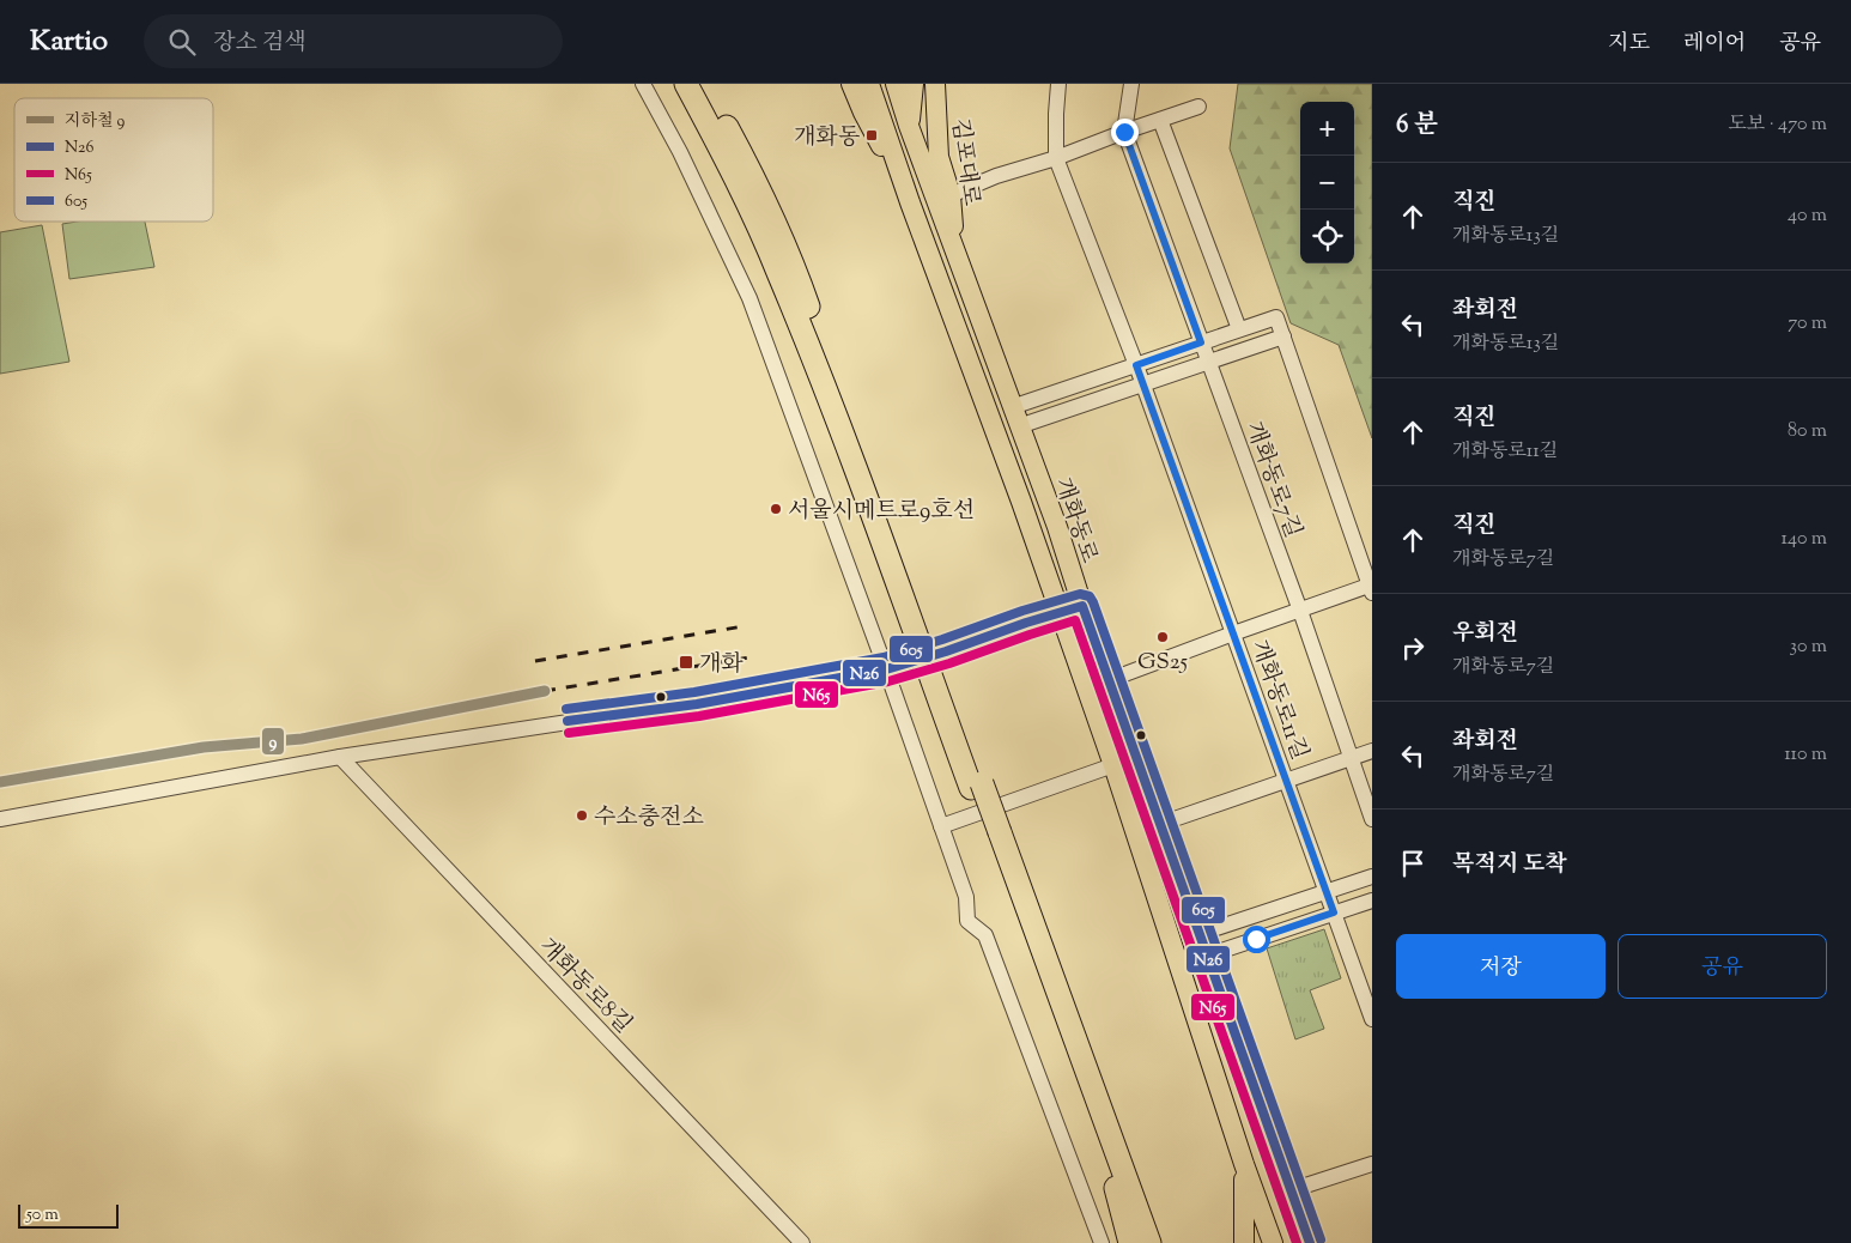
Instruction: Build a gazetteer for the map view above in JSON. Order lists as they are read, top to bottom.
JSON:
{
  "streets": {
    "main road": ["김포대로", "개화동로"],
    "street": ["개화동로7길", "개화동로11길", "개화동로8길"]
  },
  "crossings": [
    ["김포대로", "개화동로"],
    ["개화동로7길", "개화동로11길"],
    ["개화동로", "개화동로11길"]
  ],
  "places": {
    "transit": ["개화동", "개화"],
    "other": ["서울시메트로9호선", "GS25", "수소충전소"]
  },
  "lines": [
    "transit line 605",
    "transit line N26",
    "transit line N65",
    "metro line 9"
  ],
  "legend": [
    "지하철 9",
    "N26",
    "N65",
    "605"
  ],
  "scale_bar": "50 m",
  "page": {
    "header": "Kartio",
    "search": "장소 검색",
    "nav": ["지도", "레이어", "공유"],
    "heading": ["6 분", "도보 · 470 m"],
    "map_buttons": ["+", "−"],
    "list": [
      ["직진", "개화동로13길", "40 m"],
      ["좌회전", "개화동로13길", "70 m"],
      ["직진", "개화동로11길", "80 m"],
      ["직진", "개화동로7길", "140 m"],
      ["우회전", "개화동로7길", "30 m"],
      ["좌회전", "개화동로7길", "110 m"],
      "목적지 도착"
    ],
    "buttons": ["저장", "공유"],
    "scale": "50 m"
  }
}
